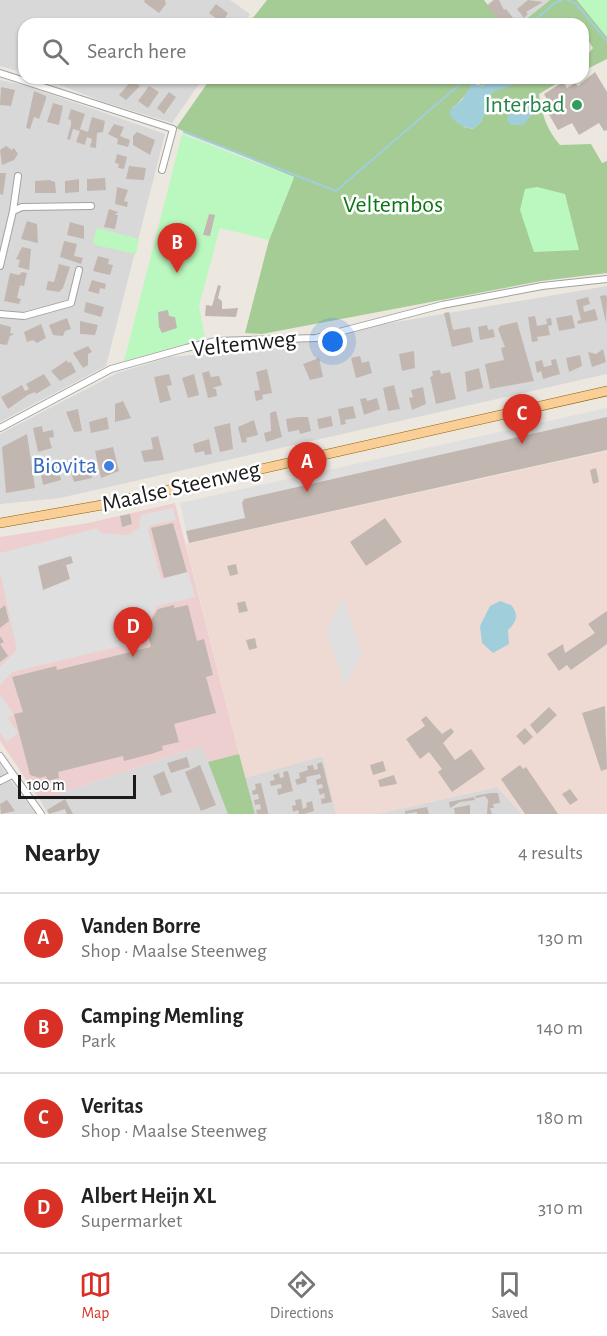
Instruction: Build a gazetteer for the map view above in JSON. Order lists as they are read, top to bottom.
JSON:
{
  "streets": {
    "main road": ["Maalse Steenweg"],
    "street": ["Veltemweg"]
  },
  "parks": ["Veltembos"],
  "places": ["Interbad", "Biovita"],
  "scale_bar": "100 m",
  "page": {
    "search": "Search here",
    "pins": [
      "B",
      "C",
      "A",
      "D"
    ],
    "scale": "100 m",
    "heading": ["Nearby", "4 results"],
    "list": [
      {
        "mark": "A",
        "name": "Vanden Borre",
        "note": "Shop · Maalse Steenweg",
        "value": "130 m"
      },
      {
        "mark": "B",
        "name": "Camping Memling",
        "note": "Park",
        "value": "140 m"
      },
      {
        "mark": "C",
        "name": "Veritas",
        "note": "Shop · Maalse Steenweg",
        "value": "180 m"
      },
      {
        "mark": "D",
        "name": "Albert Heijn XL",
        "note": "Supermarket",
        "value": "310 m"
      }
    ],
    "nav": ["Map", "Directions", "Saved"]
  }
}
